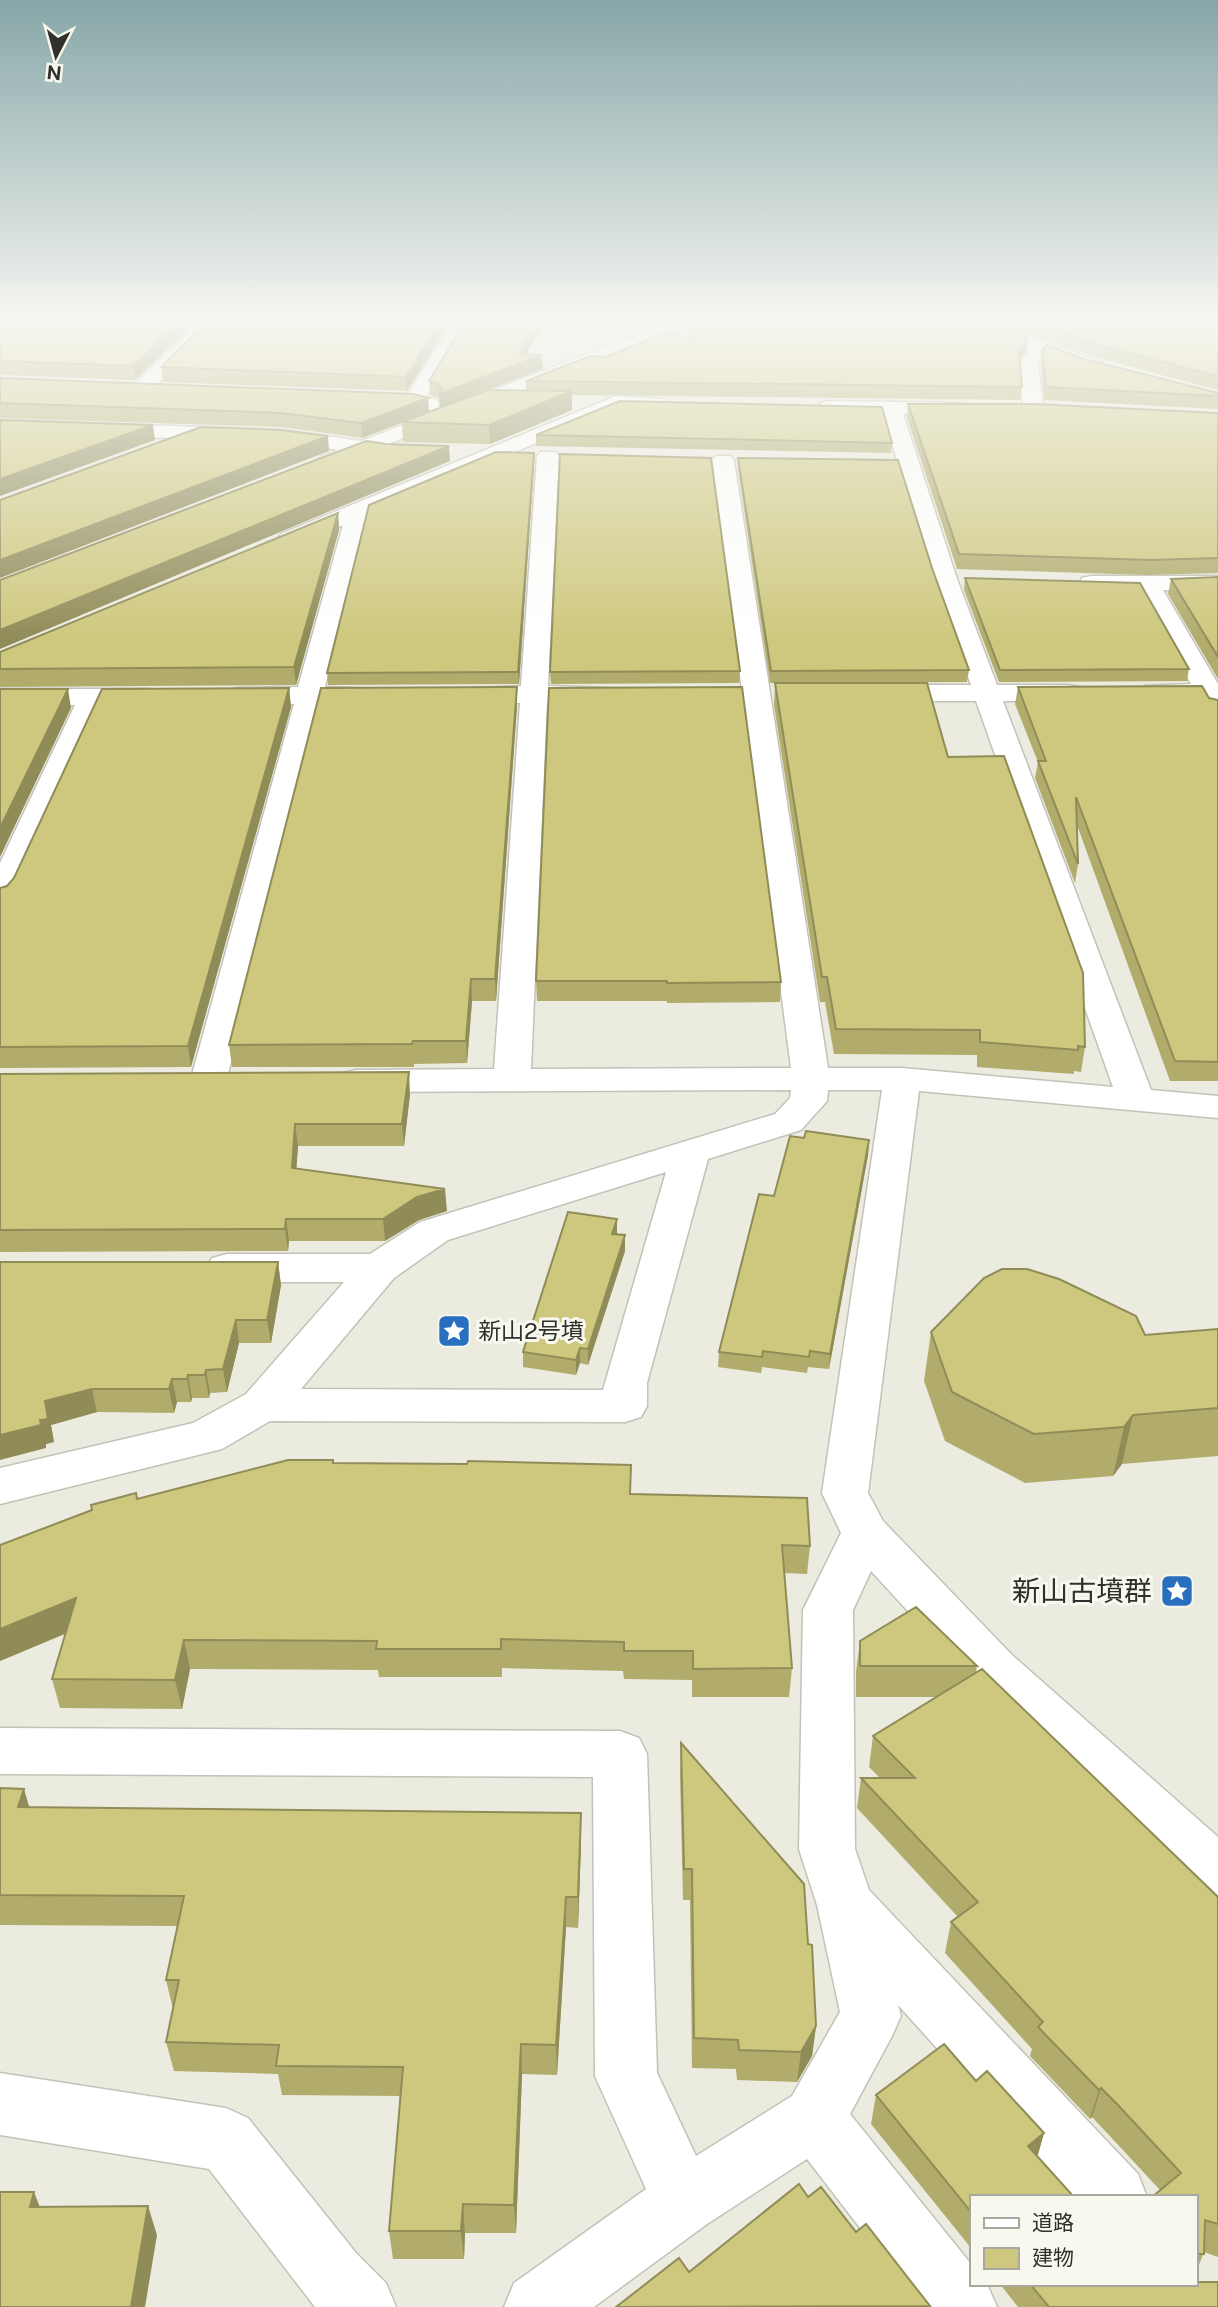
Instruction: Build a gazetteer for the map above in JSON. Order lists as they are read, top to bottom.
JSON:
{
  "places": {
    "place": ["新山2号墳", "新山古墳群"]
  },
  "legend": ["道路", "建物"],
  "north": "bottom"
}
